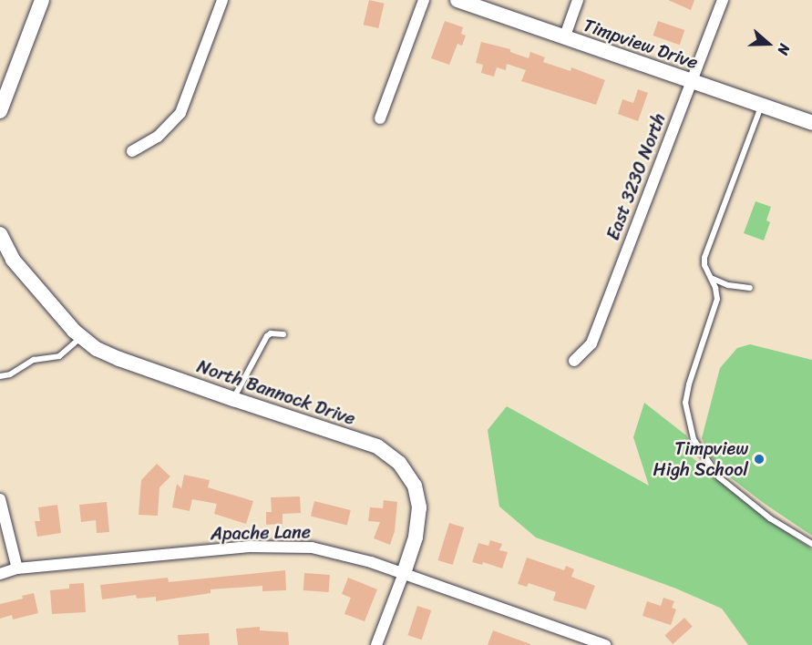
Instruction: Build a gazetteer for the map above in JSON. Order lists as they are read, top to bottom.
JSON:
{
  "streets": {
    "street": [
      "Timpview Drive",
      "East 3230 North",
      "North Bannock Drive",
      "Apache Lane"
    ]
  },
  "crossings": [
    ["Timpview Drive", "East 3230 North"],
    ["North Bannock Drive", "Apache Lane"]
  ],
  "places": ["Timpview High School"],
  "north": "right"
}
